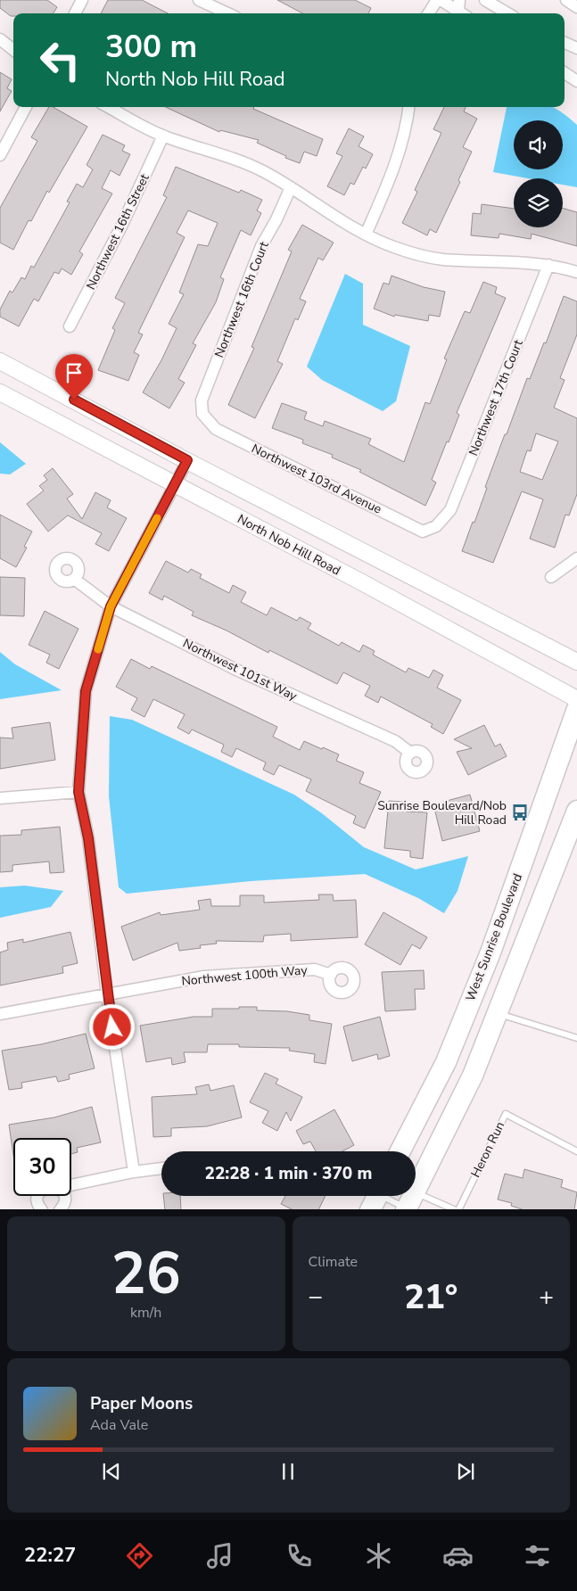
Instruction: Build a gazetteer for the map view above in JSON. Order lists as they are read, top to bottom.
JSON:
{
  "streets": {
    "highway": ["West Sunrise Boulevard"],
    "main road": ["North Nob Hill Road"],
    "street": [
      "Northwest 16th Street",
      "Northwest 16th Court",
      "Northwest 17th Court",
      "Northwest 103rd Avenue",
      "Northwest 101st Way",
      "Northwest 100th Way"
    ],
    "lane": ["Heron Run"]
  },
  "crossings": [
    ["Northwest 16th Court", "Northwest 103rd Avenue"],
    ["Northwest 17th Court", "Northwest 103rd Avenue"]
  ],
  "places": {
    "bus stop": ["Sunrise Boulevard/Nob Hill Road"]
  },
  "page": {
    "turn": ["300 m", "North Nob Hill Road"],
    "limit": "30",
    "trip": "22:28 · 1 min · 370 m",
    "tile": [
      ["26", "km/h"],
      "Climate"
    ],
    "heat": ["−", "21°", "+"],
    "song": ["Paper Moons", "Ada Vale"],
    "tabs": "22:27"
  }
}
